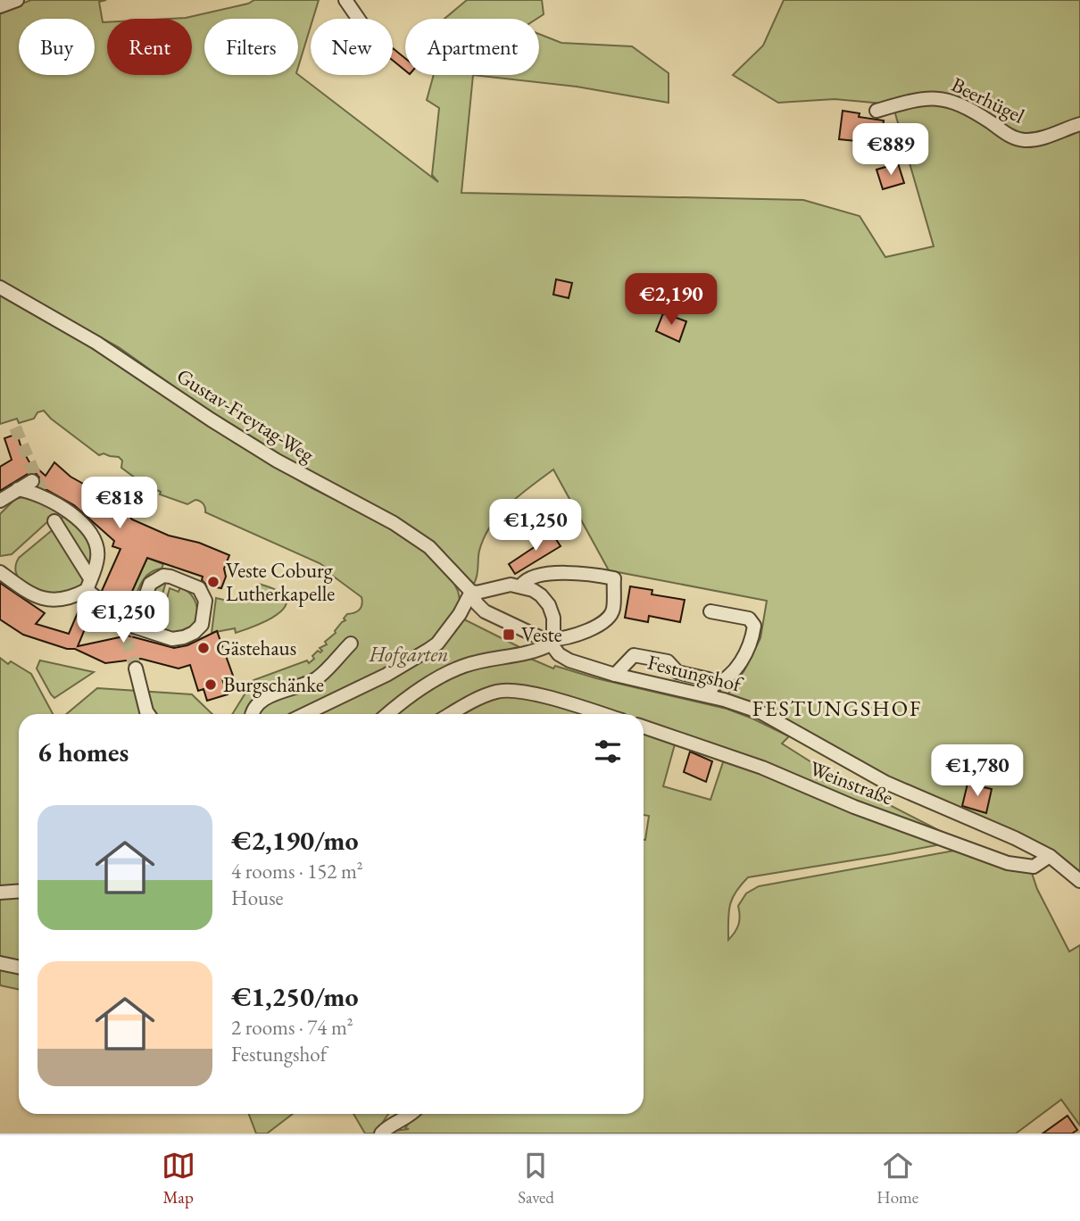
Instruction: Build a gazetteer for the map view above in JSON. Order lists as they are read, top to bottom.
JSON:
{
  "streets": {
    "street": [
      "Beerhügel",
      "Gustav-Freytag-Weg",
      "Festungshof",
      "Weinstraße"
    ]
  },
  "crossings": [
    ["Gustav-Freytag-Weg", "Festungshof"],
    ["Festungshof", "Weinstraße"]
  ],
  "districts": ["FESTUNGSHOF"],
  "parks": ["Hofgarten"],
  "places": {
    "other": ["Veste Coburg Lutherkapelle", "Gästehaus", "Burgschänke"],
    "transit": ["Veste"]
  },
  "page": {
    "chip": [
      "Buy",
      "Rent",
      "Filters",
      "New",
      "Apartment"
    ],
    "price": [
      "€889",
      "€2,190",
      "€818",
      "€1,250",
      "€1,250",
      "€1,780"
    ],
    "heading": "6 homes",
    "list": [
      {
        "name": "€2,190/mo",
        "note": "4 rooms · 152 m² · House"
      },
      {
        "name": "€1,250/mo",
        "note": "2 rooms · 74 m² · Festungshof"
      }
    ],
    "tabs": ["Map", "Saved", "Home"]
  }
}
